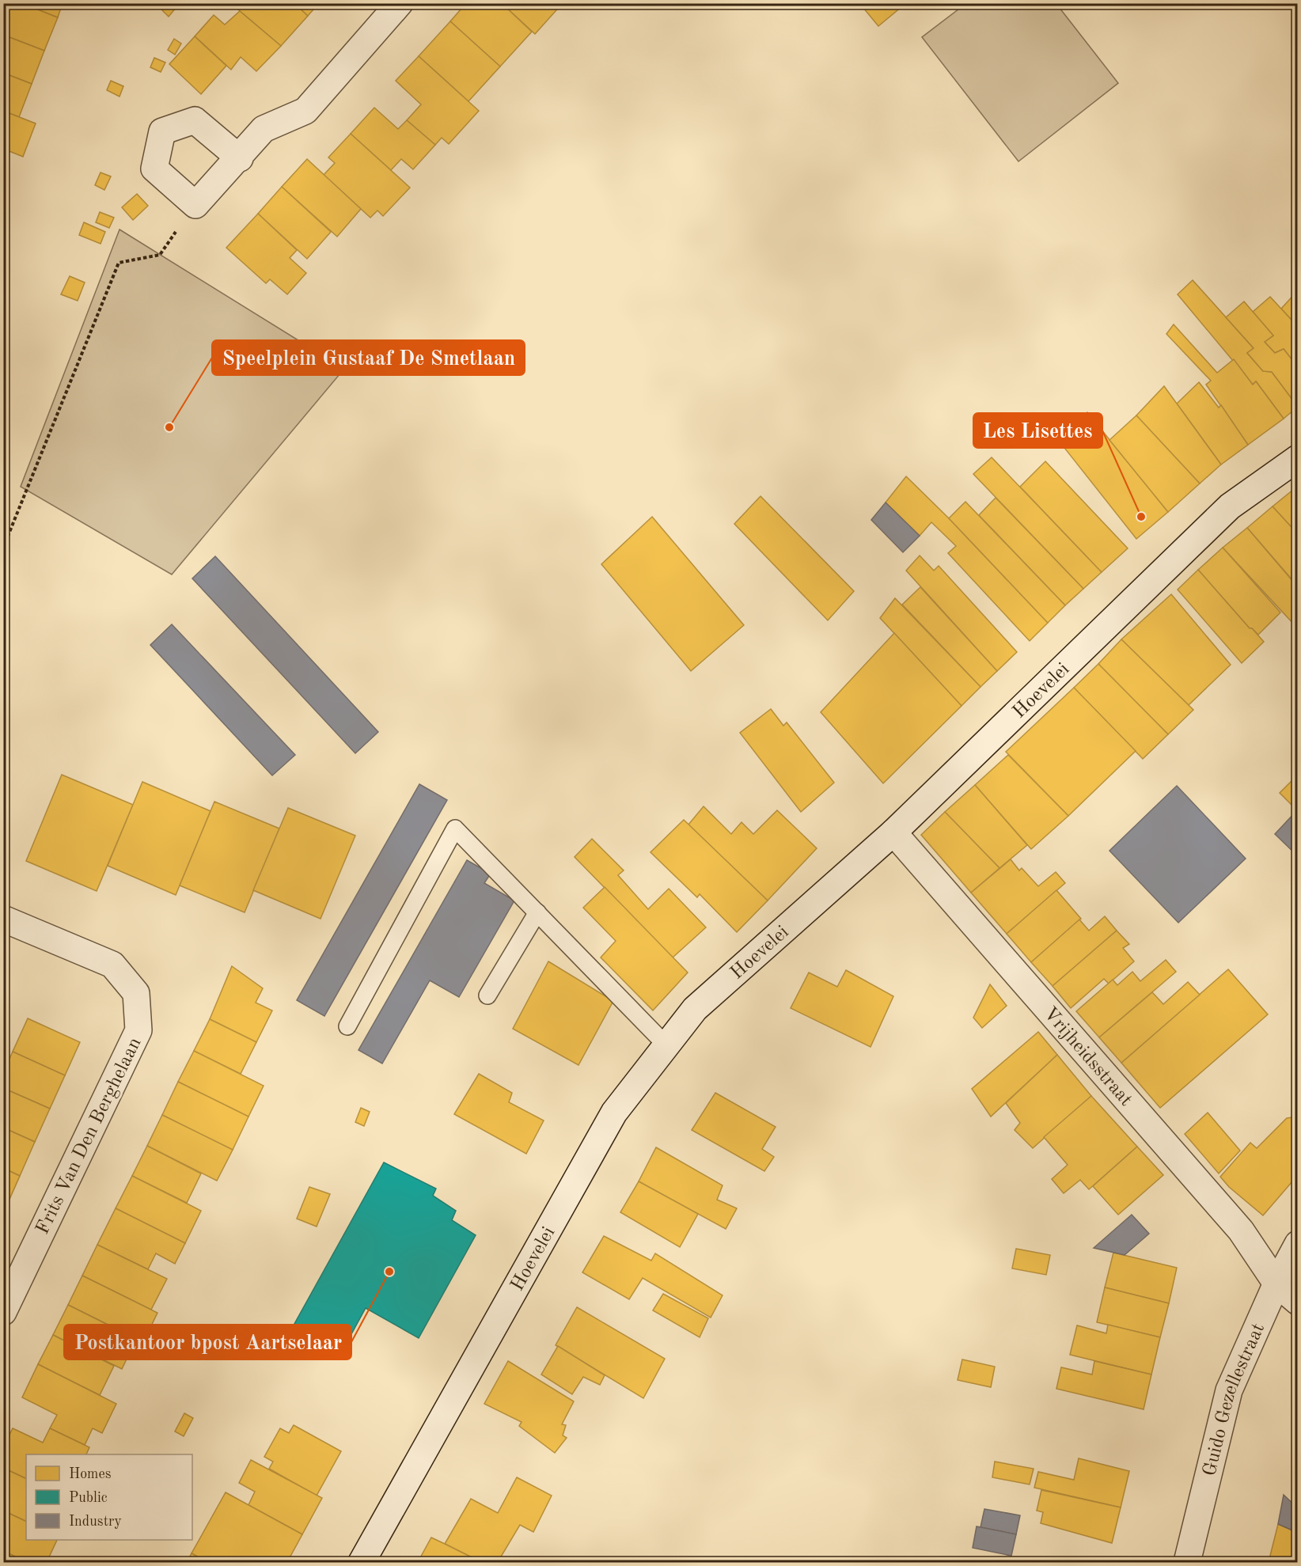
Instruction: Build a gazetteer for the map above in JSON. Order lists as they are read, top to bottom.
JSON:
{
  "streets": {
    "street": [
      "Hoevelei",
      "Vrijheidsstraat",
      "Frits Van Den Berghelaan",
      "Guido Gezellestraat"
    ]
  },
  "crossings": [
    ["Hoevelei", "Vrijheidsstraat"],
    ["Vrijheidsstraat", "Guido Gezellestraat"]
  ],
  "places": ["Speelplein Gustaaf De Smetlaan", "Les Lisettes", "Postkantoor bpost Aartselaar"],
  "legend": ["Homes", "Public", "Industry"]
}
